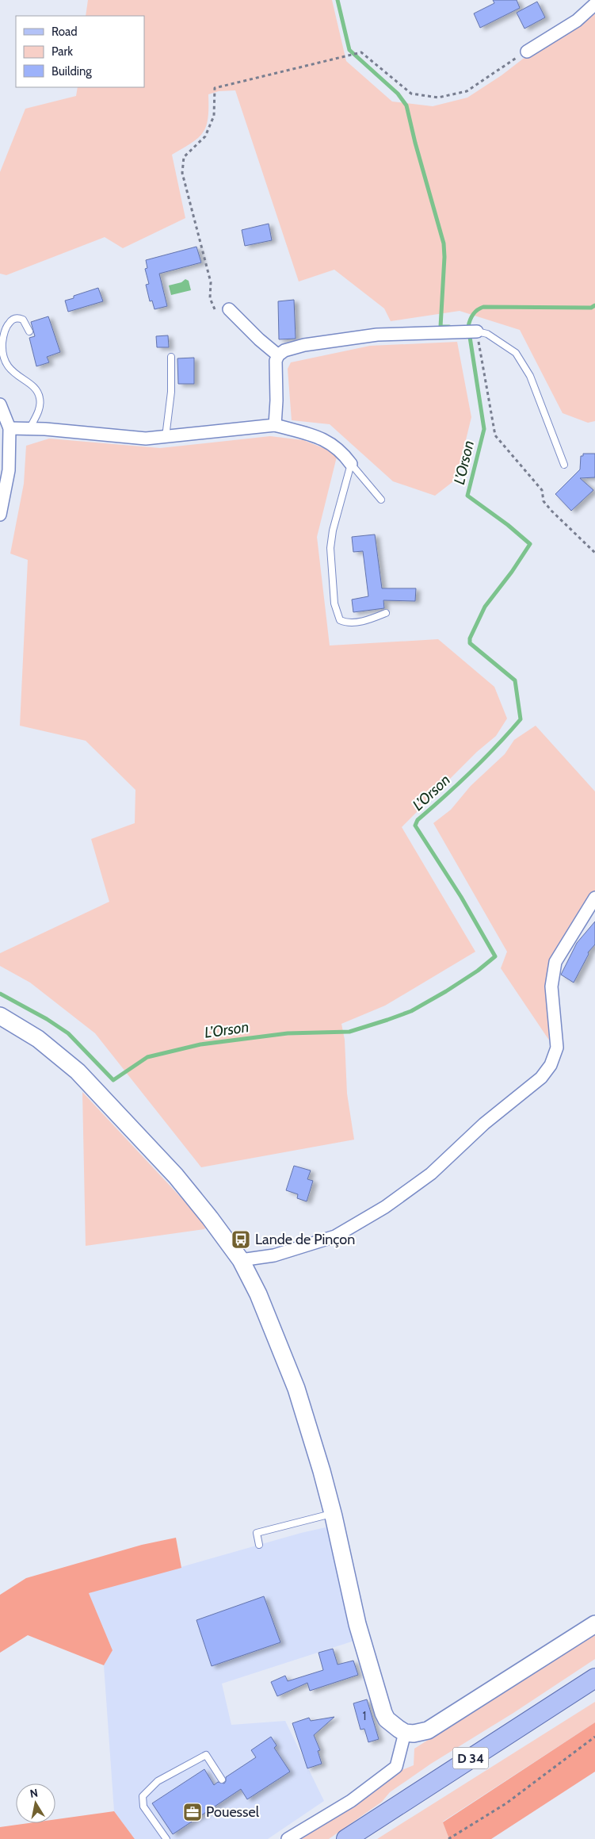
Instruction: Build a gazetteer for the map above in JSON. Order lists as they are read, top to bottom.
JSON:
{
  "streets": {
    "main road": ["D 34"]
  },
  "water": ["L’Orson"],
  "places": {
    "bus stop": ["Lande de Pinçon"],
    "office": ["Pouessel"]
  },
  "house_numbers": ["1"],
  "legend": ["Road", "Park", "Building"],
  "north": "top"
}
